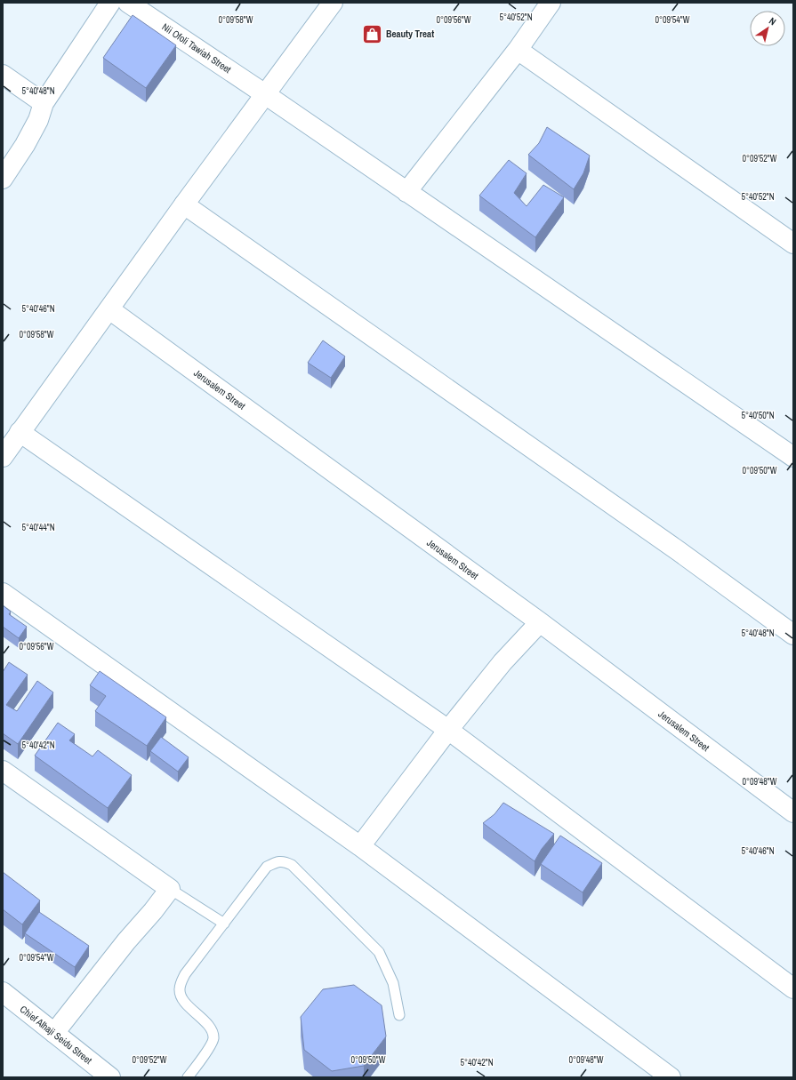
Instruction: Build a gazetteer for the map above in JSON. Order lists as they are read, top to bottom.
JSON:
{
  "streets": {
    "street": ["Nii Ofoli Tawiah Street", "Jerusalem Street", "Chief Alhaji Seidu Street"]
  },
  "places": {
    "shop": ["Beauty Treat"]
  },
  "north": "top right",
  "coordinates": [
    "5°40'52\"N",
    "0°09'58\"W",
    "0°09'56\"W",
    "0°09'54\"W",
    "5°40'48\"N",
    "0°09'52\"W",
    "5°40'46\"N",
    "5°40'50\"N",
    "0°09'50\"W",
    "5°40'44\"N",
    "5°40'42\"N",
    "0°09'48\"W"
  ]
}
